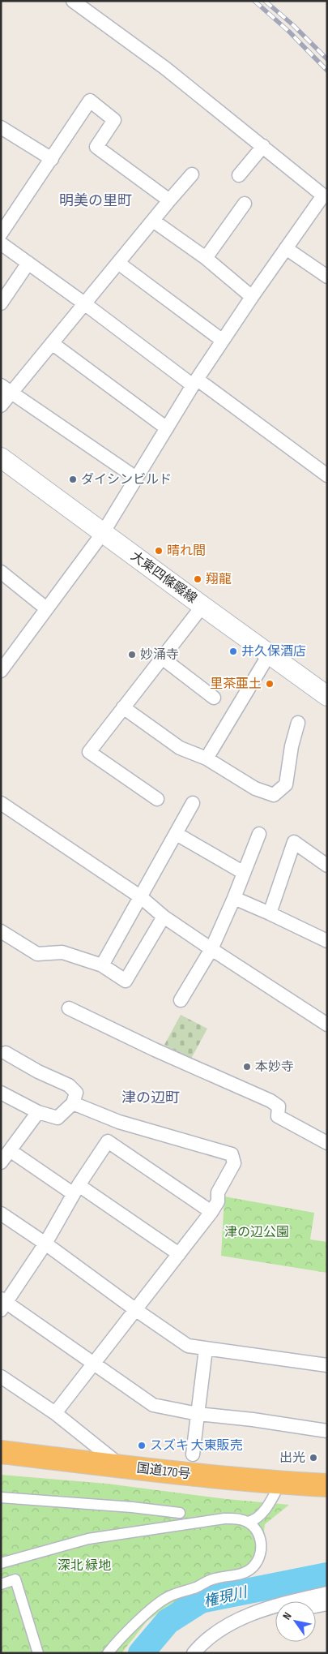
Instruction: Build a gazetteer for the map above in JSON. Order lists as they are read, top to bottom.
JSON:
{
  "streets": {
    "highway": ["国道170号"],
    "main road": ["大東四條畷線"]
  },
  "districts": ["明美の里町", "津の辺町"],
  "water": ["権現川"],
  "parks": ["津の辺公園", "深北 緑地"],
  "places": [
    "ダイシンビルド",
    "晴れ間",
    "翔龍",
    "井久保酒店",
    "妙涌寺",
    "里茶亜土",
    "本妙寺",
    "スズキ 大東販売",
    "出光"
  ],
  "north": "top left"
}
